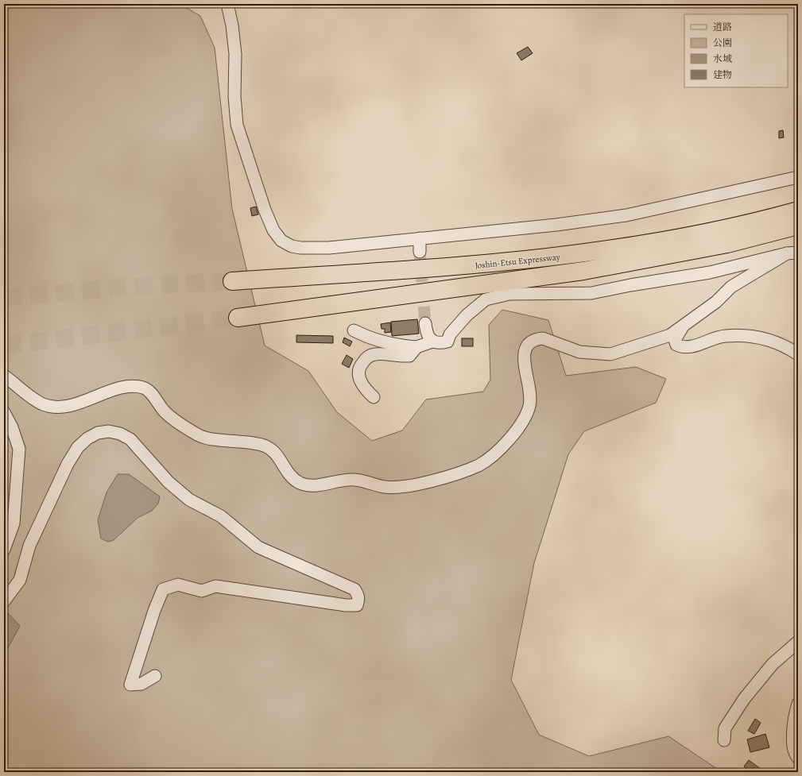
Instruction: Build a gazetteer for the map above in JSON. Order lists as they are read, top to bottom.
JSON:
{
  "streets": {
    "highway": ["Joshin-Etsu Expressway"]
  },
  "legend": [
    "道路",
    "公園",
    "水域",
    "建物"
  ]
}
